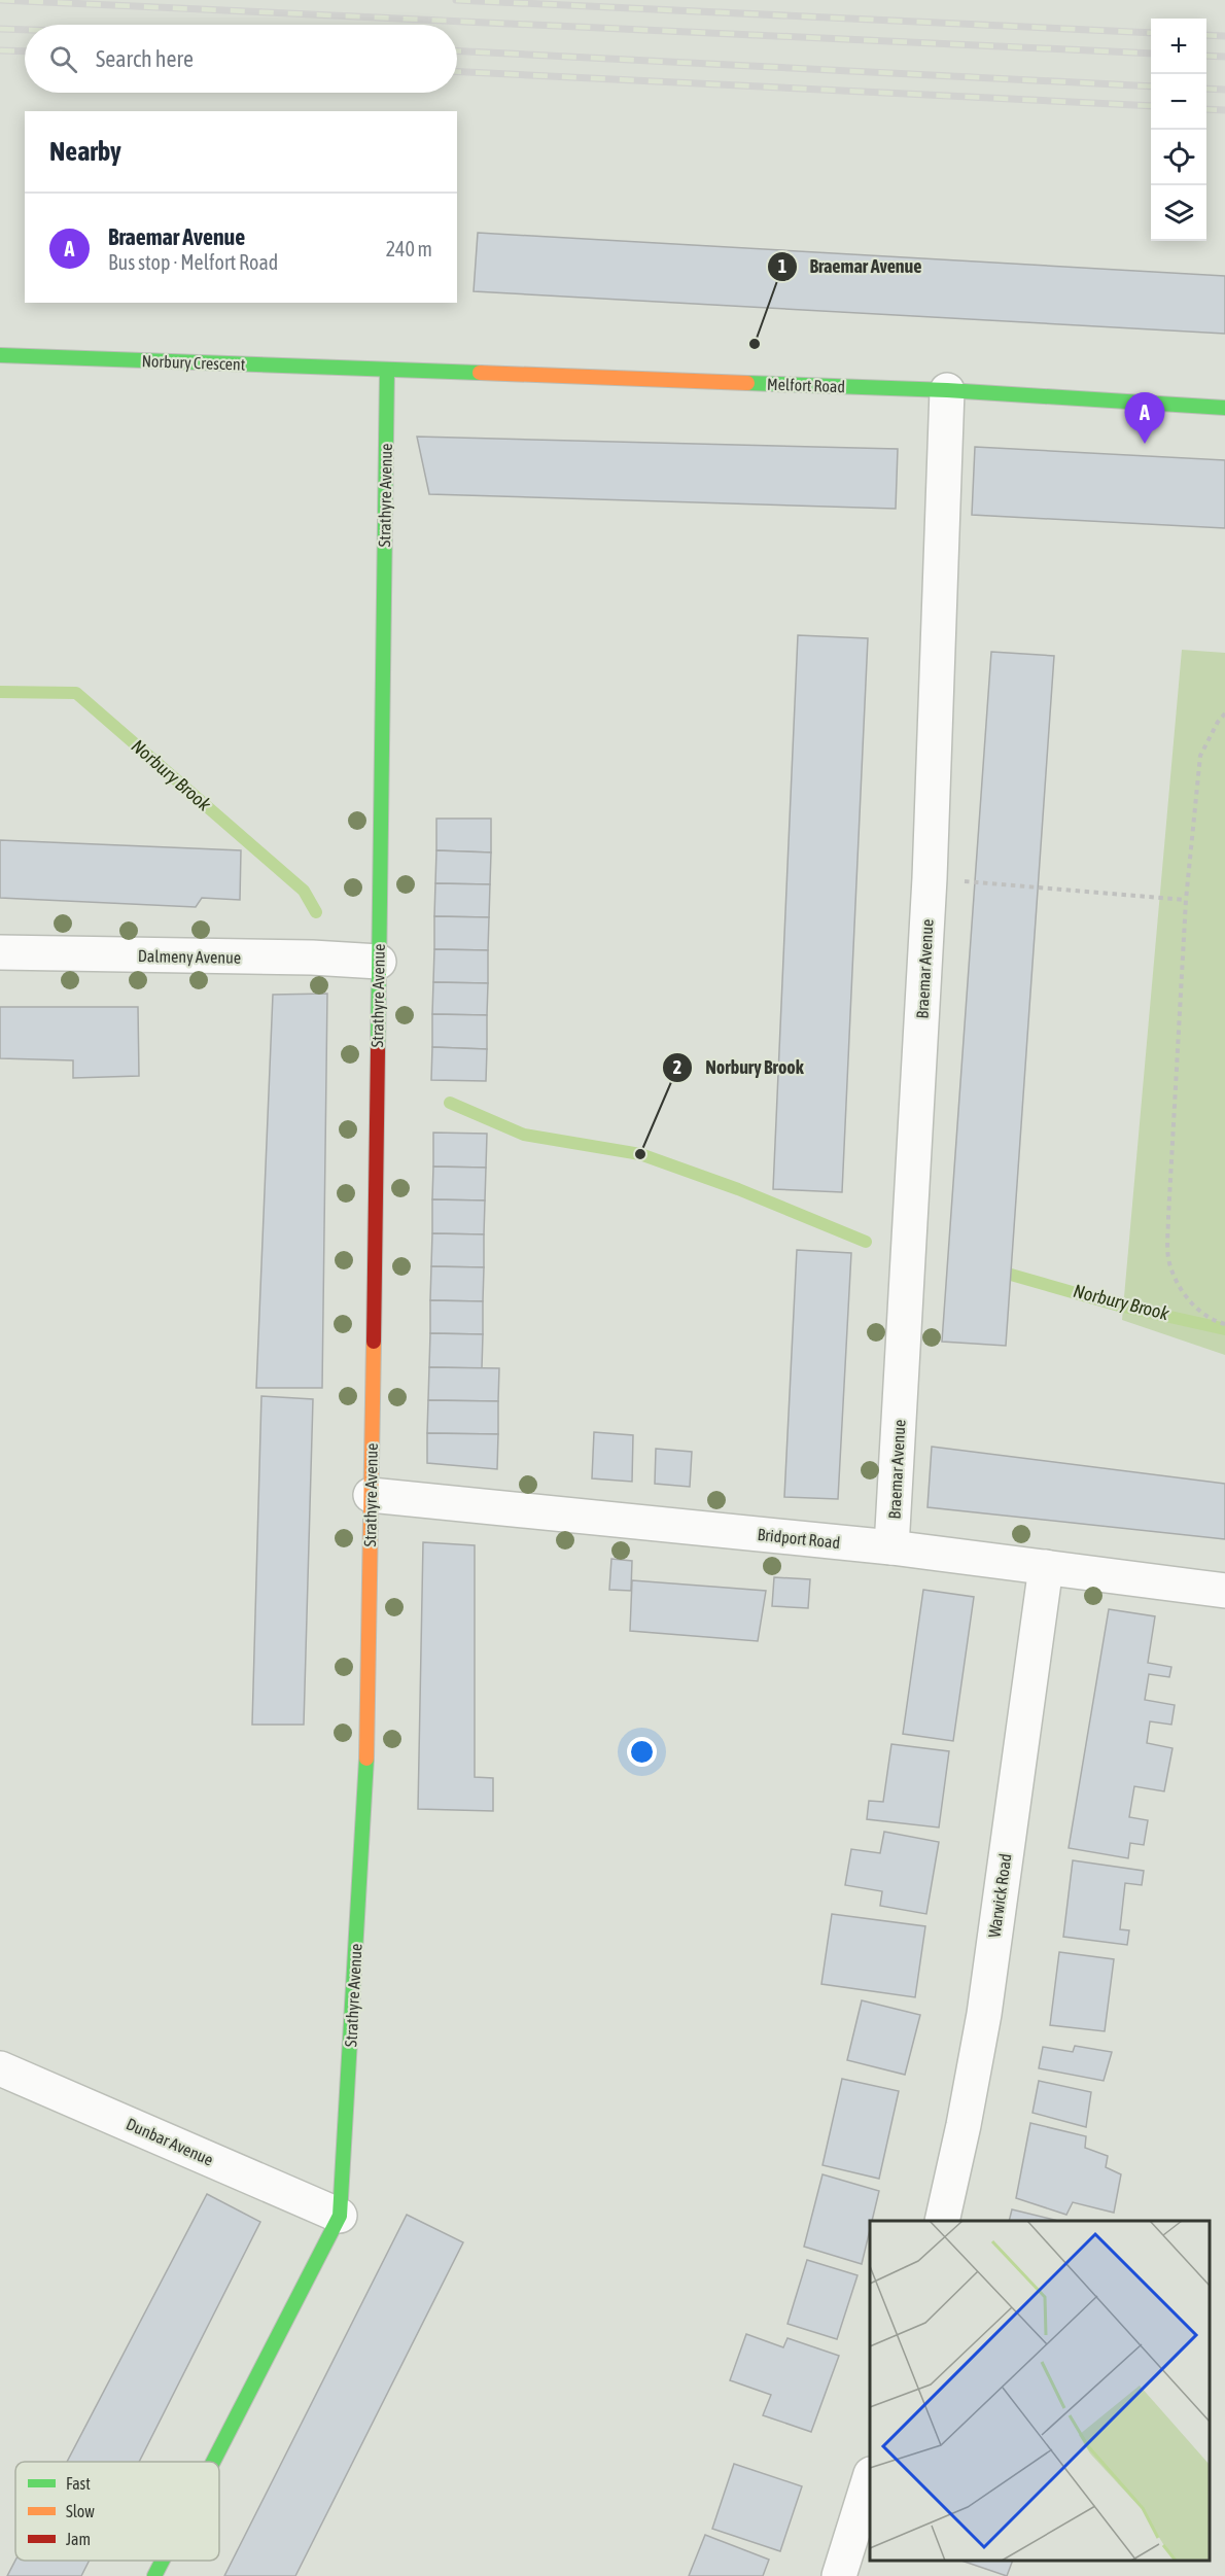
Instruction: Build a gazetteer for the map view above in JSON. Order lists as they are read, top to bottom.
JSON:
{
  "streets": {
    "street": [
      "Norbury Crescent",
      "Melfort Road",
      "Strathyre Avenue",
      "Dalmeny Avenue",
      "Braemar Avenue",
      "Bridport Road",
      "Warwick Road",
      "Dunbar Avenue"
    ]
  },
  "crossings": [
    ["Norbury Crescent", "Melfort Road"],
    ["Norbury Crescent", "Strathyre Avenue"],
    ["Melfort Road", "Strathyre Avenue"],
    ["Melfort Road", "Braemar Avenue"],
    ["Strathyre Avenue", "Dalmeny Avenue"],
    ["Strathyre Avenue", "Bridport Road"],
    ["Strathyre Avenue", "Dunbar Avenue"],
    ["Braemar Avenue", "Bridport Road"],
    ["Bridport Road", "Warwick Road"]
  ],
  "water": ["Norbury Brook"],
  "places": ["Braemar Avenue", "Norbury Brook"],
  "legend": ["Fast", "Slow", "Jam"],
  "page": {
    "map_buttons": ["+", "−"],
    "search": "Search here",
    "heading": "Nearby",
    "list": [
      {
        "mark": "A",
        "name": "Braemar Avenue",
        "note": "Bus stop · Melfort Road",
        "value": "240 m"
      }
    ],
    "pins": "A"
  }
}
